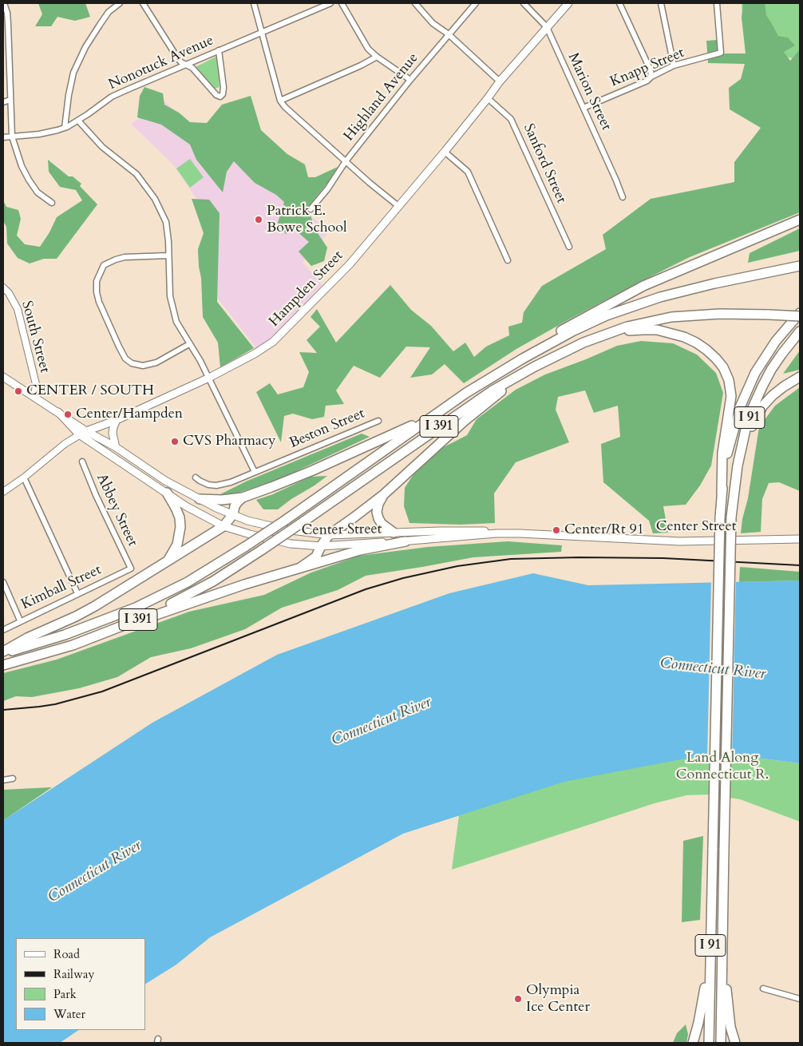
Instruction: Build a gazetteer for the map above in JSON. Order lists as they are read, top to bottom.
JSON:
{
  "streets": {
    "highway": ["I 91", "I 391"],
    "main road": ["Hampden Street", "Center Street"],
    "street": [
      "Nonotuck Avenue",
      "Knapp Street",
      "Marion Street",
      "Highland Avenue",
      "Sanford Street",
      "South Street",
      "Beston Street",
      "Abbey Street",
      "Kimball Street"
    ]
  },
  "crossings": [
    ["Knapp Street", "Marion Street"],
    ["Marion Street", "Hampden Street"],
    ["Sanford Street", "Hampden Street"],
    ["Hampden Street", "Center Street"],
    ["South Street", "Center Street"],
    ["Abbey Street", "Kimball Street"]
  ],
  "water": ["Connecticut River"],
  "parks": ["Land Along Connecticut R."],
  "places": [
    "Patrick E. Bowe School",
    "CENTER / SOUTH",
    "Center/Hampden",
    "CVS Pharmacy",
    "Center/Rt 91",
    "Olympia Ice Center"
  ],
  "legend": [
    "Road",
    "Railway",
    "Park",
    "Water"
  ]
}
